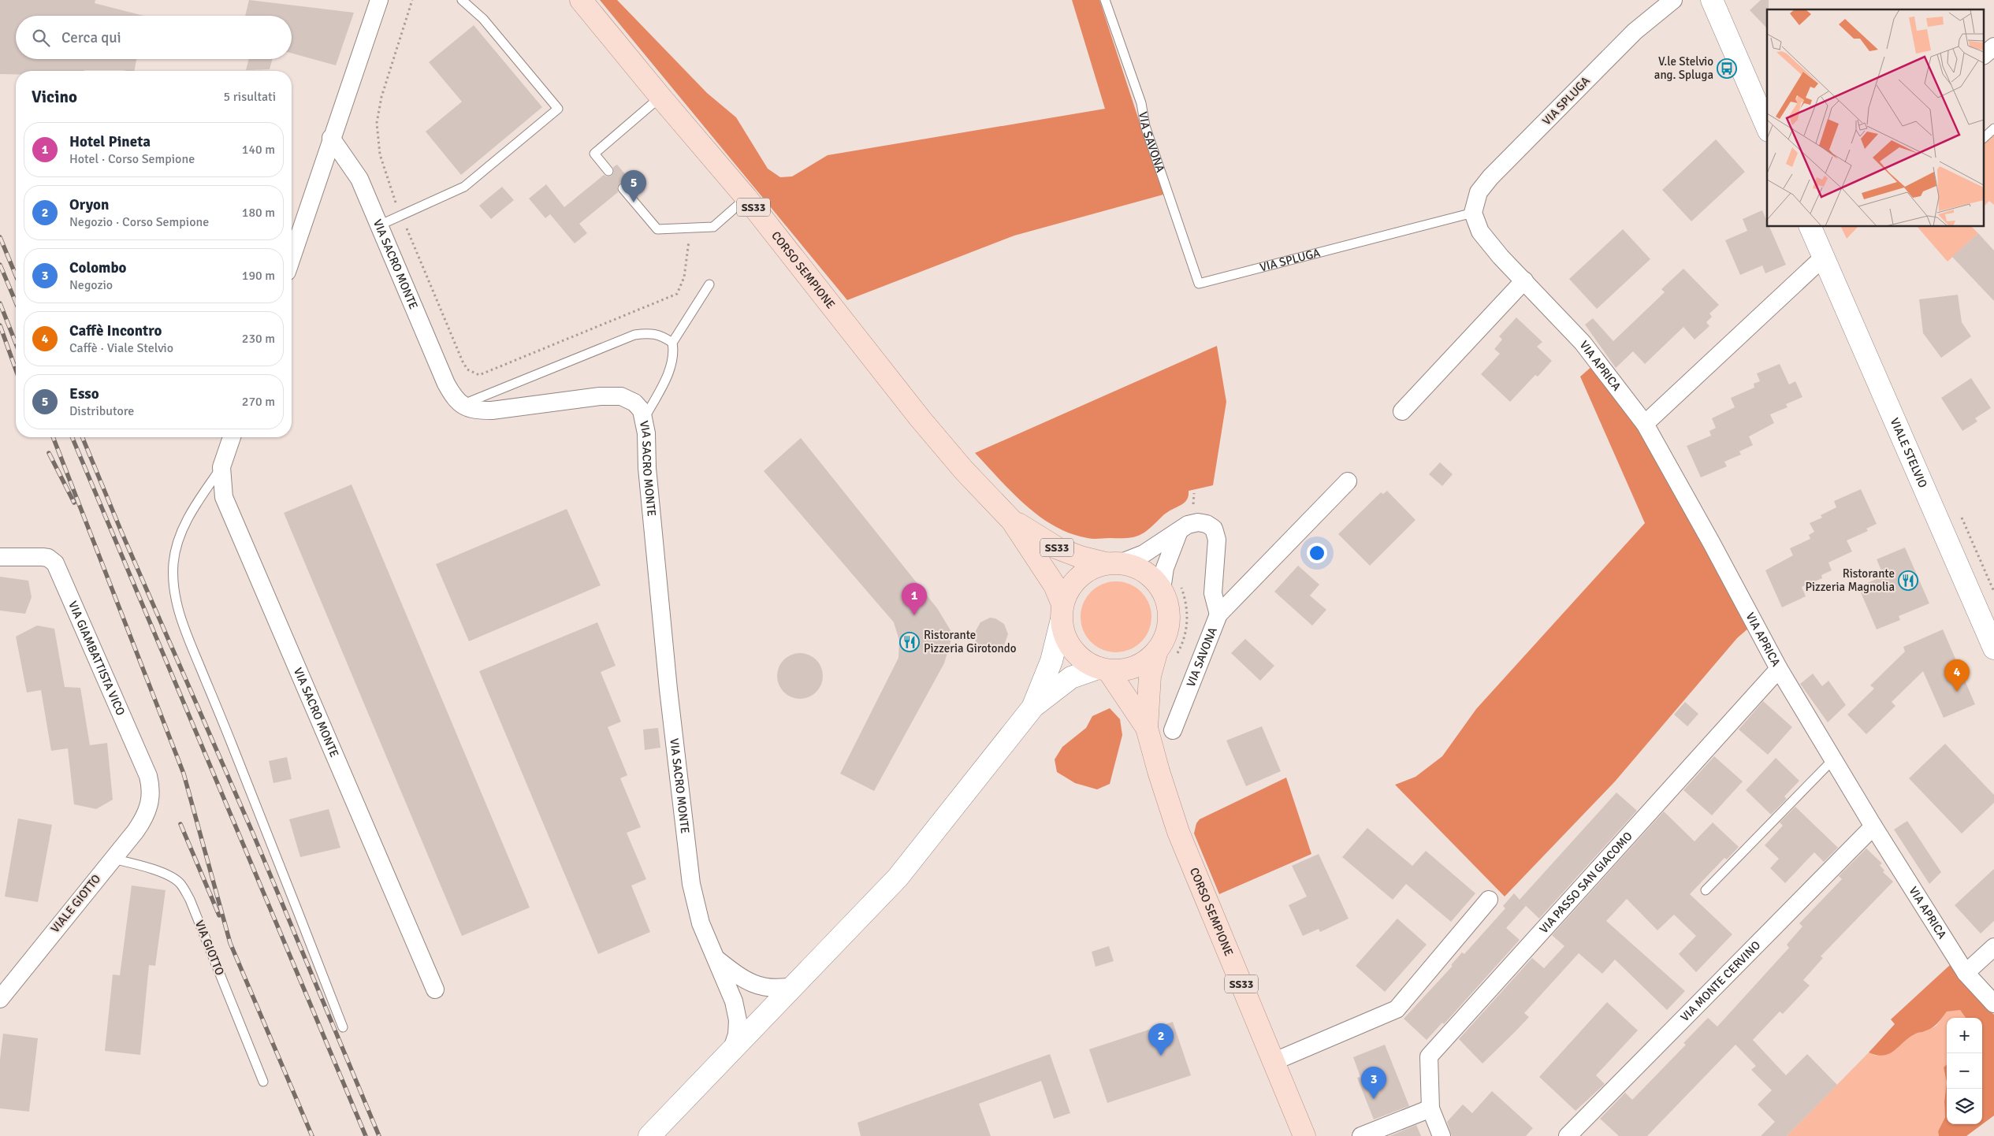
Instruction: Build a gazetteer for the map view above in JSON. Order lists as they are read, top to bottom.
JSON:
{
  "streets": {
    "main road": ["SS33", "CORSO SEMPIONE"],
    "street": [
      "VIA SPLUGA",
      "VIA SAVONA",
      "VIA SACRO MONTE",
      "VIA APRICA",
      "VIALE STELVIO",
      "VIA GIAMBATTISTA VICO",
      "VIA PASSO SAN GIACOMO",
      "VIALE GIOTTO",
      "VIA MONTE CERVINO"
    ],
    "lane": ["VIA GIOTTO"]
  },
  "crossings": [
    ["VIA SPLUGA", "VIA SAVONA"],
    ["VIA APRICA", "VIA PASSO SAN GIACOMO"],
    ["VIA APRICA", "VIA MONTE CERVINO"],
    ["VIA GIAMBATTISTA VICO", "VIALE GIOTTO"],
    ["VIALE GIOTTO", "VIA GIOTTO"]
  ],
  "places": {
    "bus stop": ["V.le Stelvio ang. Spluga"],
    "restaurant": ["Ristorante Pizzeria Magnolia", "Ristorante Pizzeria Girotondo"]
  },
  "page": {
    "search": "Cerca qui",
    "heading": ["Vicino", "5 risultati"],
    "list": [
      {
        "mark": "1",
        "name": "Hotel Pineta",
        "note": "Hotel · Corso Sempione",
        "value": "140 m"
      },
      {
        "mark": "2",
        "name": "Oryon",
        "note": "Negozio · Corso Sempione",
        "value": "180 m"
      },
      {
        "mark": "3",
        "name": "Colombo",
        "note": "Negozio",
        "value": "190 m"
      },
      {
        "mark": "4",
        "name": "Caffè Incontro",
        "note": "Caffè · Viale Stelvio",
        "value": "230 m"
      },
      {
        "mark": "5",
        "name": "Esso",
        "note": "Distributore",
        "value": "270 m"
      }
    ],
    "pins": [
      "5",
      "1",
      "4",
      "2",
      "3"
    ],
    "map_buttons": ["+", "−"]
  }
}
